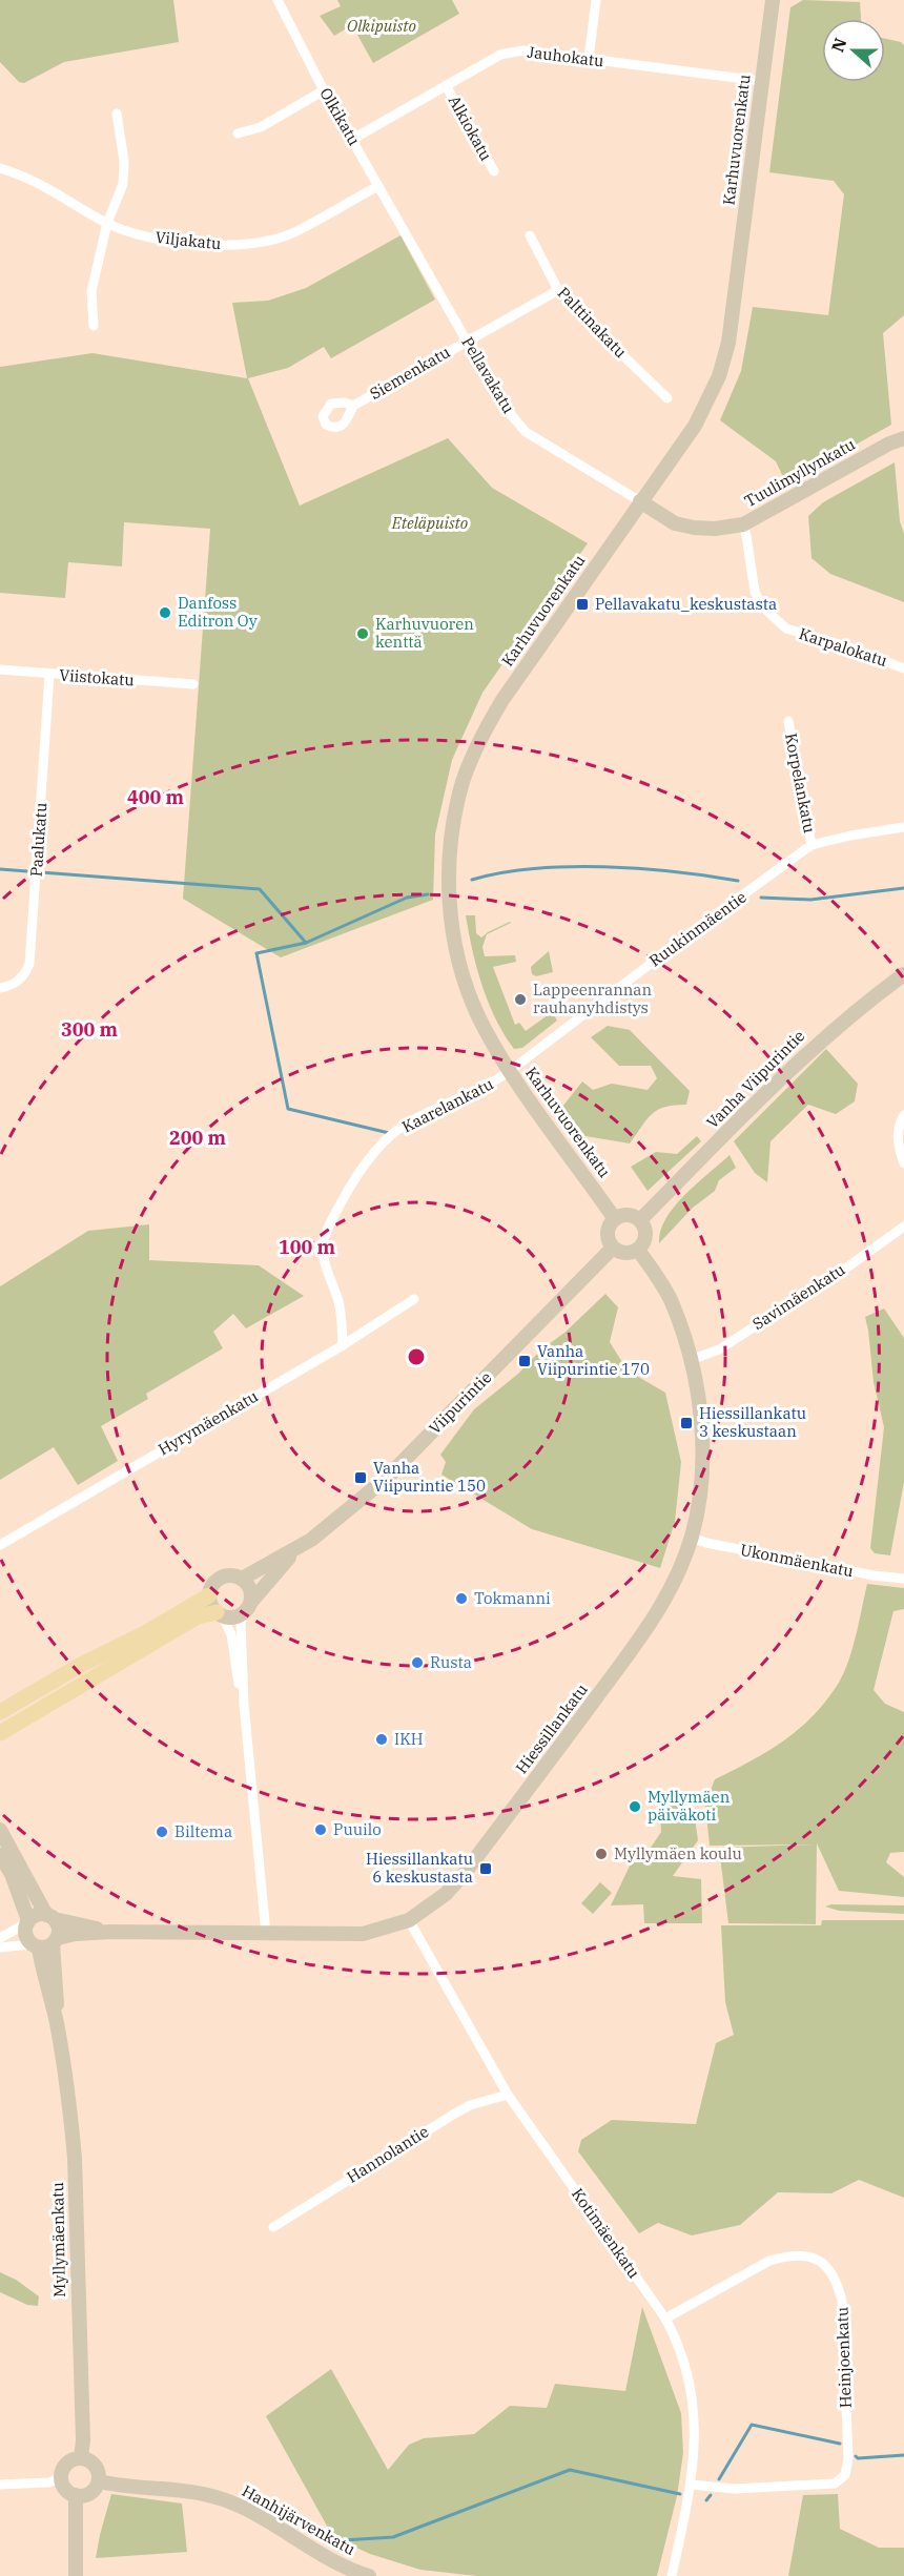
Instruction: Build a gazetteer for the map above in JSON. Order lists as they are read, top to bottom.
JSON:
{
  "streets": {
    "street": [
      "Jauhokatu",
      "Olkikatu",
      "Alkiokatu",
      "Karhuvuorenkatu",
      "Viljakatu",
      "Palttinakatu",
      "Siemenkatu",
      "Pellavakatu",
      "Tuulimyllynkatu",
      "Karpalokatu",
      "Viistokatu",
      "Korpelankatu",
      "Paalukatu",
      "Ruukinmäentie",
      "Vanha Viipurintie",
      "Kaarelankatu",
      "Savimäenkatu",
      "Viipurintie",
      "Hyrymäenkatu",
      "Ukonmäenkatu",
      "Hiessillankatu",
      "Hannolantie",
      "Kotimäenkatu",
      "Myllymäenkatu",
      "Heinjoenkatu",
      "Hanhijärvenkatu"
    ]
  },
  "crossings": [
    ["Jauhokatu", "Olkikatu"],
    ["Jauhokatu", "Alkiokatu"],
    ["Jauhokatu", "Karhuvuorenkatu"],
    ["Olkikatu", "Viljakatu"],
    ["Olkikatu", "Pellavakatu"],
    ["Karhuvuorenkatu", "Pellavakatu"],
    ["Karhuvuorenkatu", "Tuulimyllynkatu"],
    ["Karhuvuorenkatu", "Ruukinmäentie"],
    ["Karhuvuorenkatu", "Vanha Viipurintie"],
    ["Karhuvuorenkatu", "Kaarelankatu"],
    ["Karhuvuorenkatu", "Viipurintie"],
    ["Karhuvuorenkatu", "Hiessillankatu"],
    ["Palttinakatu", "Siemenkatu"],
    ["Siemenkatu", "Pellavakatu"],
    ["Pellavakatu", "Tuulimyllynkatu"],
    ["Tuulimyllynkatu", "Karpalokatu"],
    ["Viistokatu", "Paalukatu"],
    ["Korpelankatu", "Ruukinmäentie"],
    ["Ruukinmäentie", "Kaarelankatu"],
    ["Vanha Viipurintie", "Viipurintie"],
    ["Vanha Viipurintie", "Hiessillankatu"],
    ["Kaarelankatu", "Hyrymäenkatu"],
    ["Savimäenkatu", "Hiessillankatu"],
    ["Viipurintie", "Hiessillankatu"],
    ["Ukonmäenkatu", "Hiessillankatu"],
    ["Hiessillankatu", "Kotimäenkatu"],
    ["Hiessillankatu", "Myllymäenkatu"],
    ["Hannolantie", "Kotimäenkatu"],
    ["Kotimäenkatu", "Heinjoenkatu"],
    ["Myllymäenkatu", "Hanhijärvenkatu"]
  ],
  "parks": ["Olkipuisto", "Eteläpuisto"],
  "places": {
    "transit": [
      "Pellavakatu_keskustasta",
      "Vanha Viipurintie 170",
      "Hiessillankatu 3 keskustaan",
      "Vanha Viipurintie 150",
      "Hiessillankatu 6 keskustasta"
    ],
    "other": [
      "Danfoss Editron Oy",
      "Karhuvuoren kenttä",
      "Lappeenrannan rauhanyhdistys",
      "Tokmanni",
      "Rusta",
      "IKH",
      "Myllymäen päiväkoti",
      "Puuilo",
      "Biltema",
      "Myllymäen koulu"
    ]
  },
  "north": "left",
  "rings": [
    "400 m",
    "300 m",
    "200 m",
    "100 m"
  ]
}
